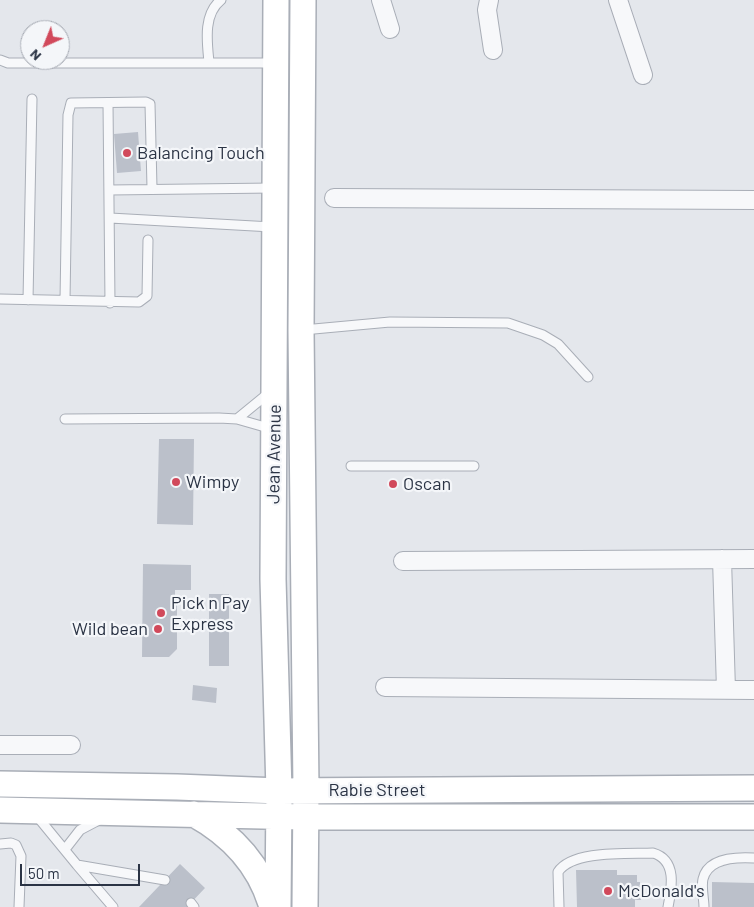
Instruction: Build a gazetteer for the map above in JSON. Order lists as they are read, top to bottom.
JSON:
{
  "streets": {
    "main road": ["Jean Avenue", "Rabie Street"]
  },
  "crossings": [
    ["Jean Avenue", "Rabie Street"]
  ],
  "places": [
    "Balancing Touch",
    "Wimpy",
    "Oscan",
    "Pick n Pay Express",
    "Wild bean",
    "McDonald's"
  ],
  "scale_bar": "50 m",
  "north": "bottom left"
}
